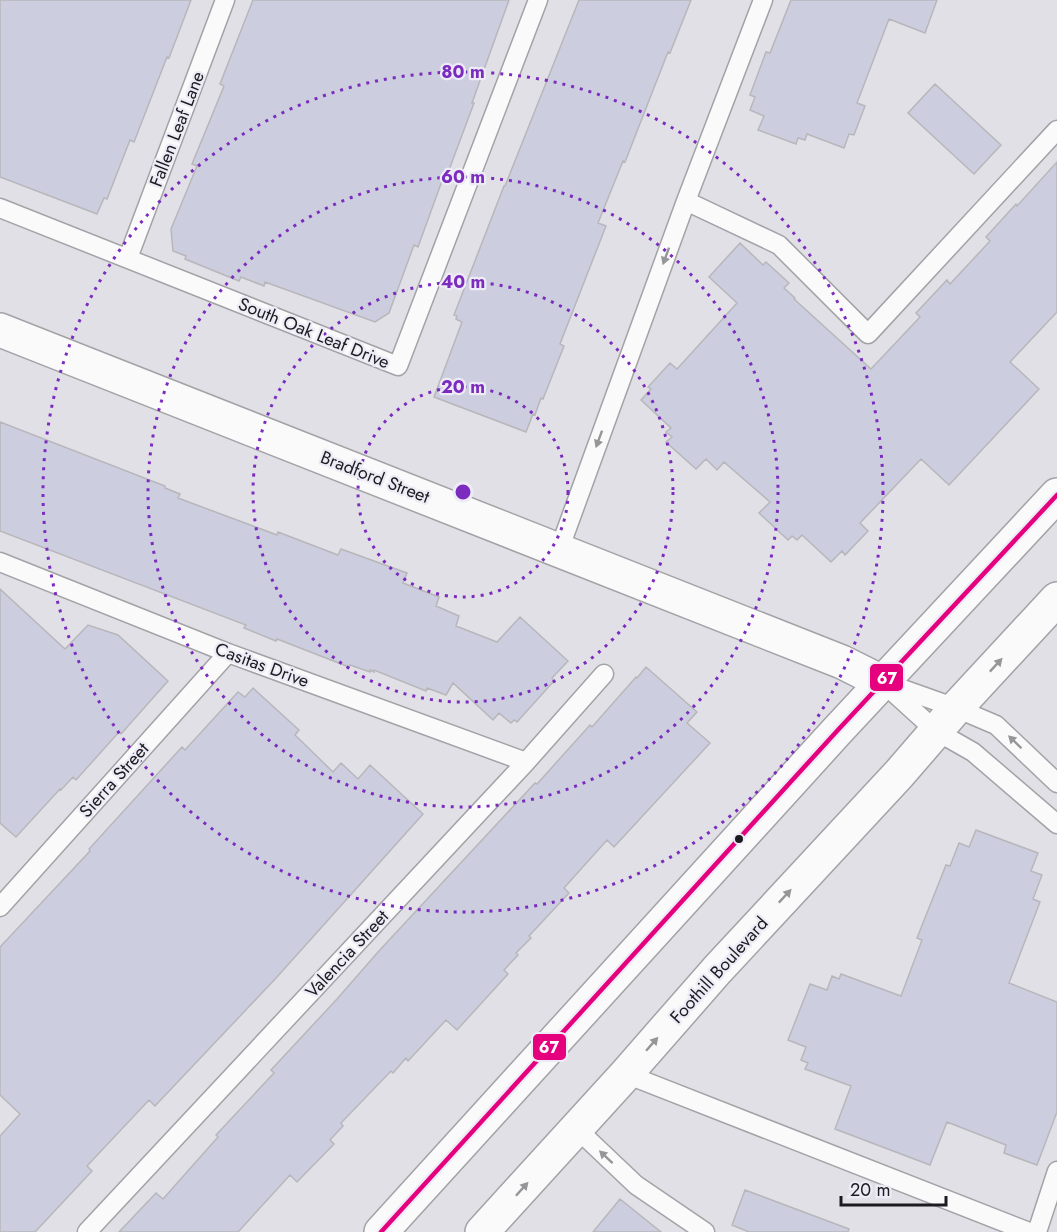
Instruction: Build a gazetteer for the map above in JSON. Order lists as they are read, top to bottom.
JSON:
{
  "streets": {
    "main road": ["Bradford Street", "Foothill Boulevard"],
    "lane": [
      "Fallen Leaf Lane",
      "South Oak Leaf Drive",
      "Casitas Drive",
      "Sierra Street",
      "Valencia Street"
    ]
  },
  "crossings": [
    ["Fallen Leaf Lane", "South Oak Leaf Drive"],
    ["Casitas Drive", "Sierra Street"],
    ["Casitas Drive", "Valencia Street"]
  ],
  "lines": ["transit line 67"],
  "scale_bar": "20 m",
  "rings": [
    "80 m",
    "60 m",
    "40 m",
    "20 m"
  ]
}
